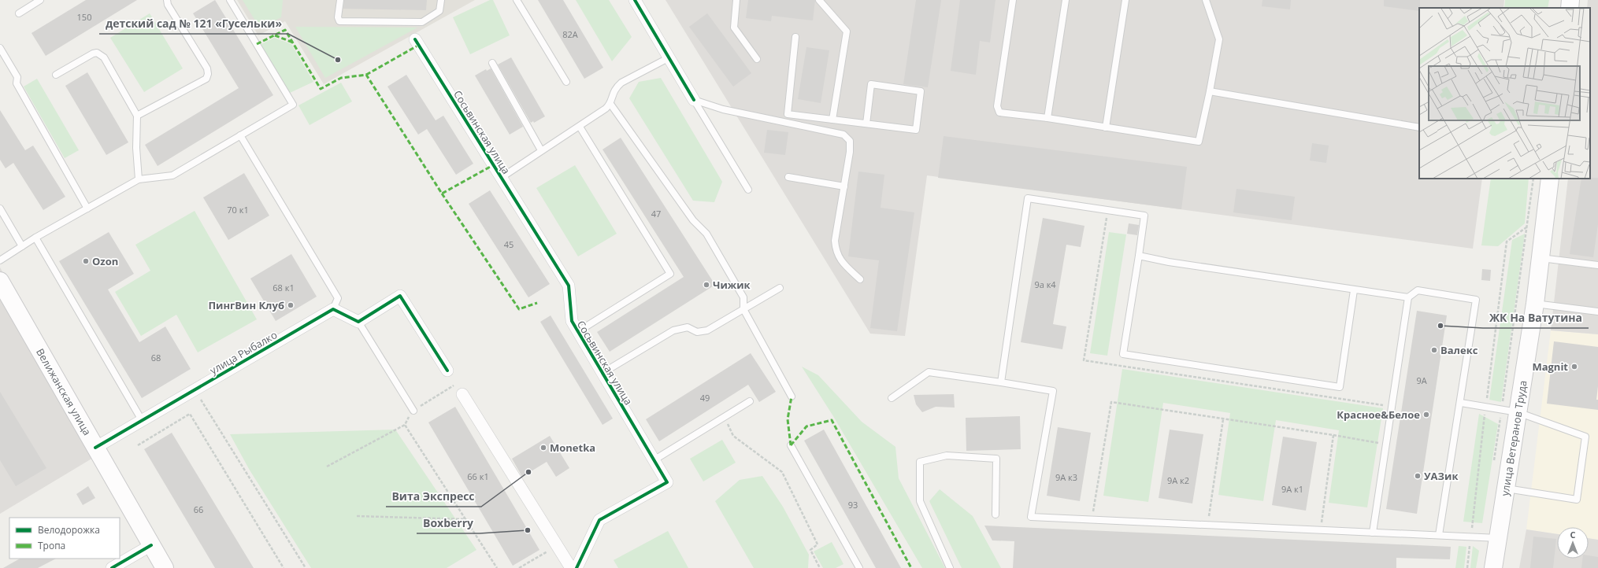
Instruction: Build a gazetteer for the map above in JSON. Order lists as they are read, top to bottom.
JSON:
{
  "streets": {
    "main road": ["Велижанская улица", "улица Ветеранов Труда"],
    "street": ["Сосьвинская улица", "улица Рыбалко"]
  },
  "crossings": [
    ["улица Рыбалко", "Велижанская улица"]
  ],
  "places": [
    "детский сад № 121 «Гусельки»",
    "Ozon",
    "Чижик",
    "ПингВин Клуб",
    "ЖК На Ватутина",
    "Валекс",
    "Magnit",
    "Красное&Белое",
    "Monetka",
    "Вита Экспресс",
    "УАЗик",
    "Boxberry"
  ],
  "house_numbers": [
    "150",
    "82А",
    "70 к1",
    "47",
    "45",
    "9а к4",
    "68 к1",
    "68",
    "9А",
    "49",
    "66 к1",
    "9А к3",
    "9А к2",
    "9А к1",
    "93",
    "66"
  ],
  "legend": ["Велодорожка", "Тропа"],
  "north": "top"
}
